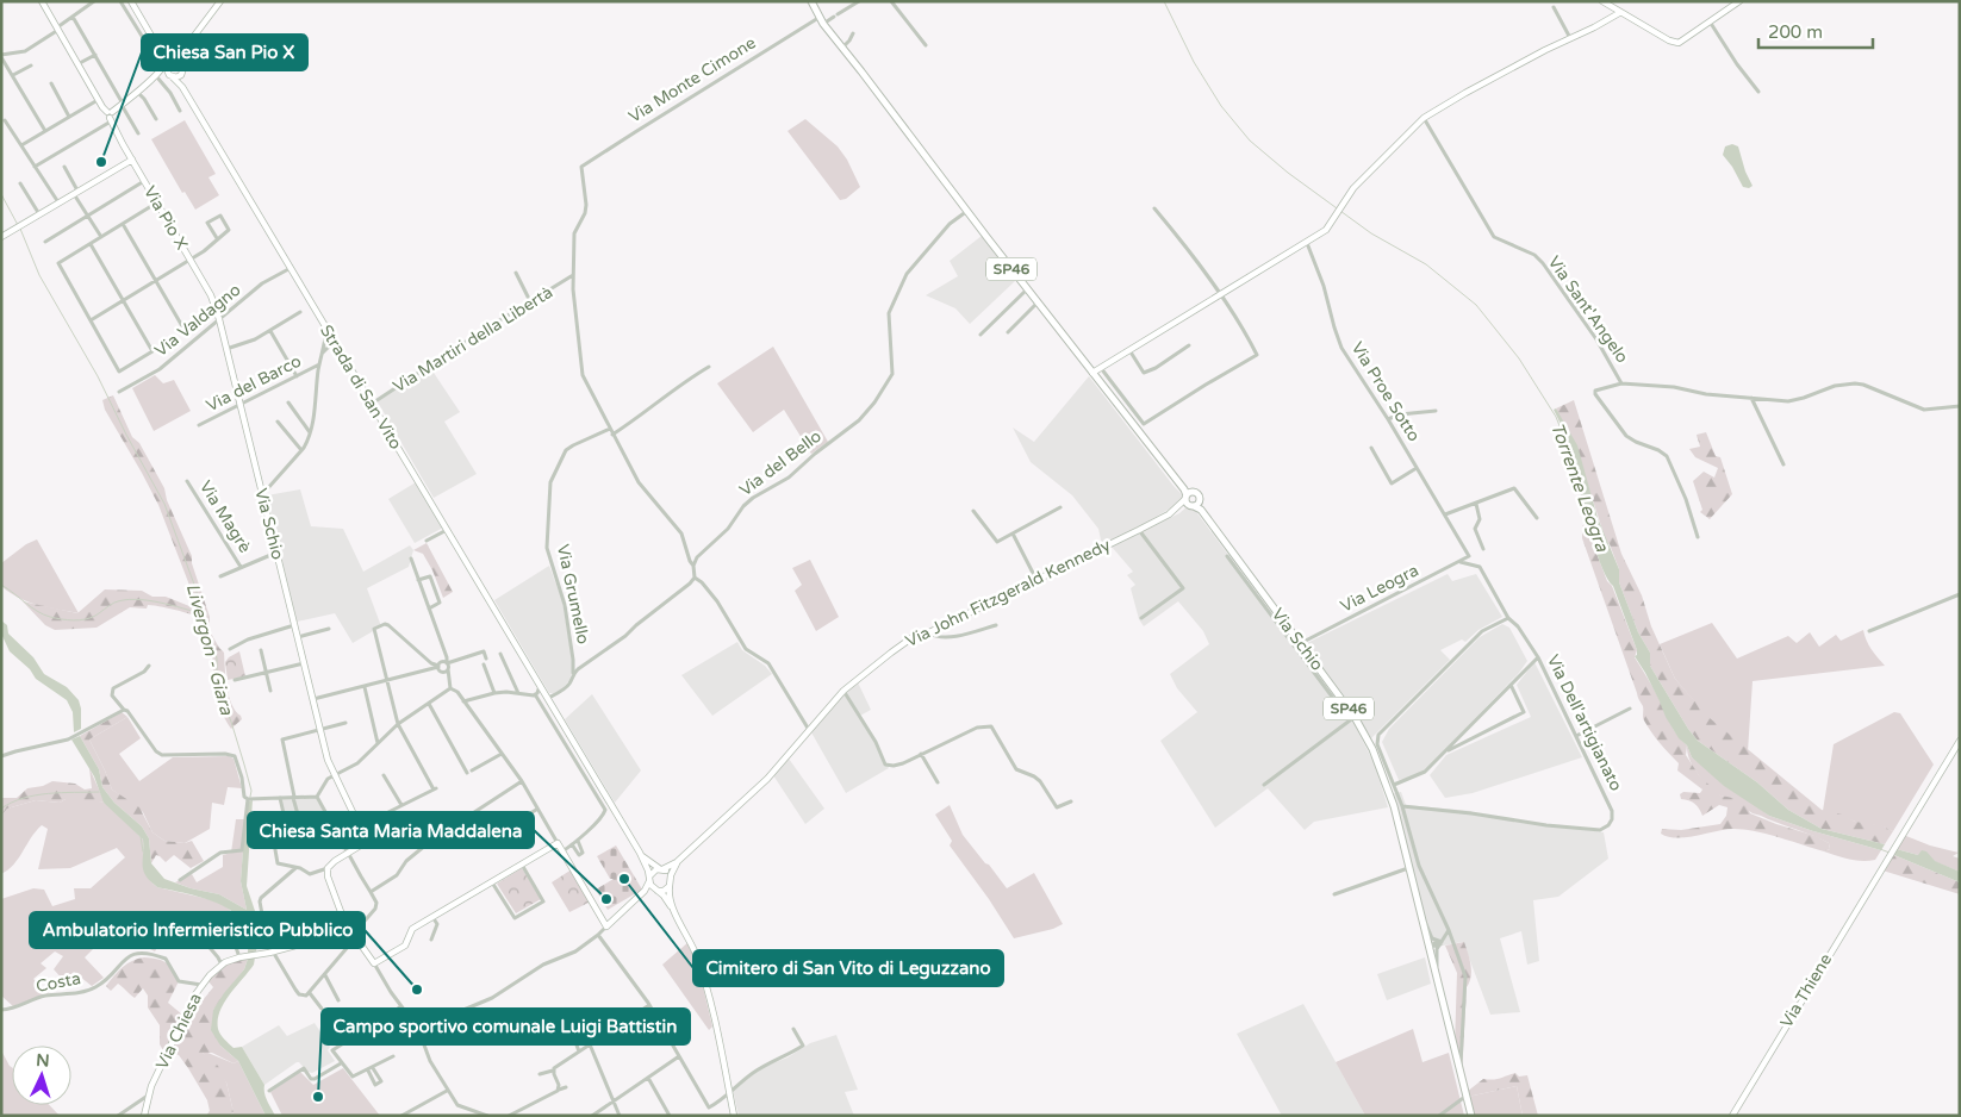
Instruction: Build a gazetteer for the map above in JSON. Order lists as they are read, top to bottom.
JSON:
{
  "streets": {
    "main road": [
      "Via Pio X",
      "SP46",
      "Strada di San Vito",
      "Via Schio",
      "Via John Fitzgerald Kennedy",
      "Via Thiene",
      "Via Chiesa"
    ],
    "street": [
      "Via Monte Cimone",
      "Via Sant'Angelo",
      "Via Valdagno",
      "Via Martiri della Libertà",
      "Via del Barco",
      "Via Proe Sotto",
      "Via del Bello",
      "Via Magrè",
      "Via Leogra",
      "Via Grumello",
      "Via Dell'artigianato",
      "Costa"
    ]
  },
  "crossings": [
    ["Via Monte Cimone", "SP46"],
    ["Via Monte Cimone", "Via Martiri della Libertà"],
    ["Via Pio X", "Via Valdagno"],
    ["Via Pio X", "Via Schio"],
    ["SP46", "Via del Bello"],
    ["SP46", "Via Schio"],
    ["SP46", "Via John Fitzgerald Kennedy"],
    ["Via Valdagno", "Strada di San Vito"],
    ["Via Valdagno", "Via Schio"],
    ["Via Martiri della Libertà", "Strada di San Vito"],
    ["Via del Barco", "Via Schio"],
    ["Via Proe Sotto", "Via Leogra"],
    ["Via Magrè", "Via Schio"],
    ["Via Schio", "Via Leogra"],
    ["Via Schio", "Via John Fitzgerald Kennedy"],
    ["Via Schio", "Via Dell'artigianato"],
    ["Via Leogra", "Via Dell'artigianato"],
    ["Costa", "Via Chiesa"]
  ],
  "water": ["Torrente Leogra", "Livergon - Giara"],
  "places": [
    "Chiesa San Pio X",
    "Cimitero di San Vito di Leguzzano",
    "Chiesa Santa Maria Maddalena",
    "Ambulatorio Infermieristico Pubblico",
    "Campo sportivo comunale Luigi Battistin"
  ],
  "scale_bar": "200 m",
  "north": "top"
}
